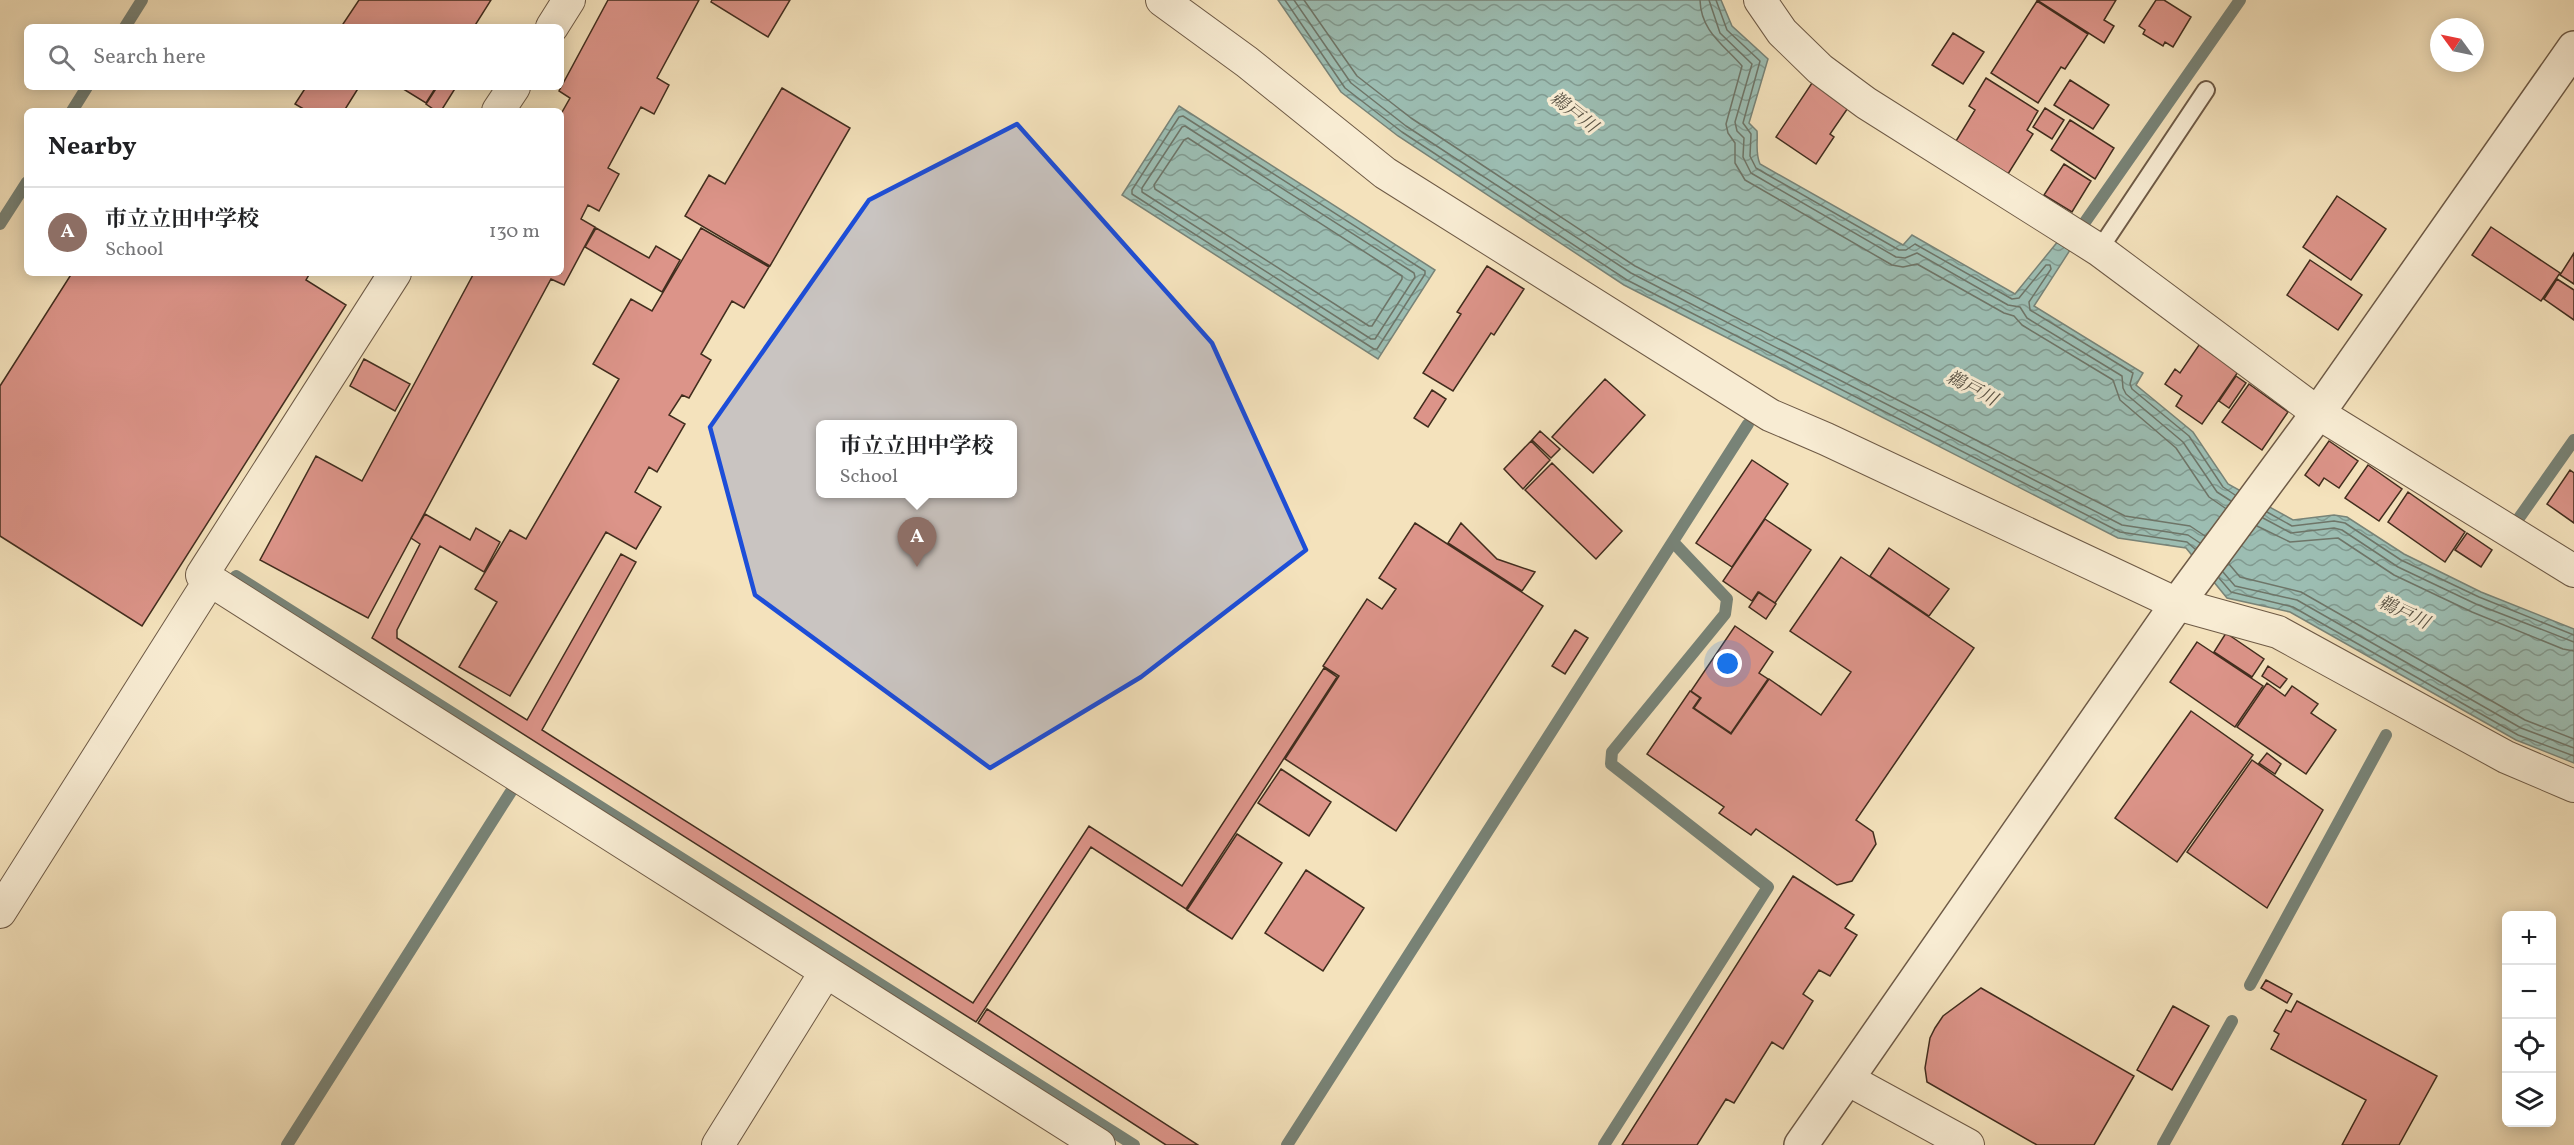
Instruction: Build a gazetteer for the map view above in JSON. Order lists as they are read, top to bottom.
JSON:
{
  "water": ["鵜戸川"],
  "north": "top left",
  "page": {
    "search": "Search here",
    "heading": "Nearby",
    "list": [
      {
        "mark": "A",
        "name": "市立立田中学校",
        "note": "School",
        "value": "130 m"
      }
    ],
    "popup": ["市立立田中学校", "School"],
    "pins": "A",
    "map_buttons": ["+", "−"]
  }
}
